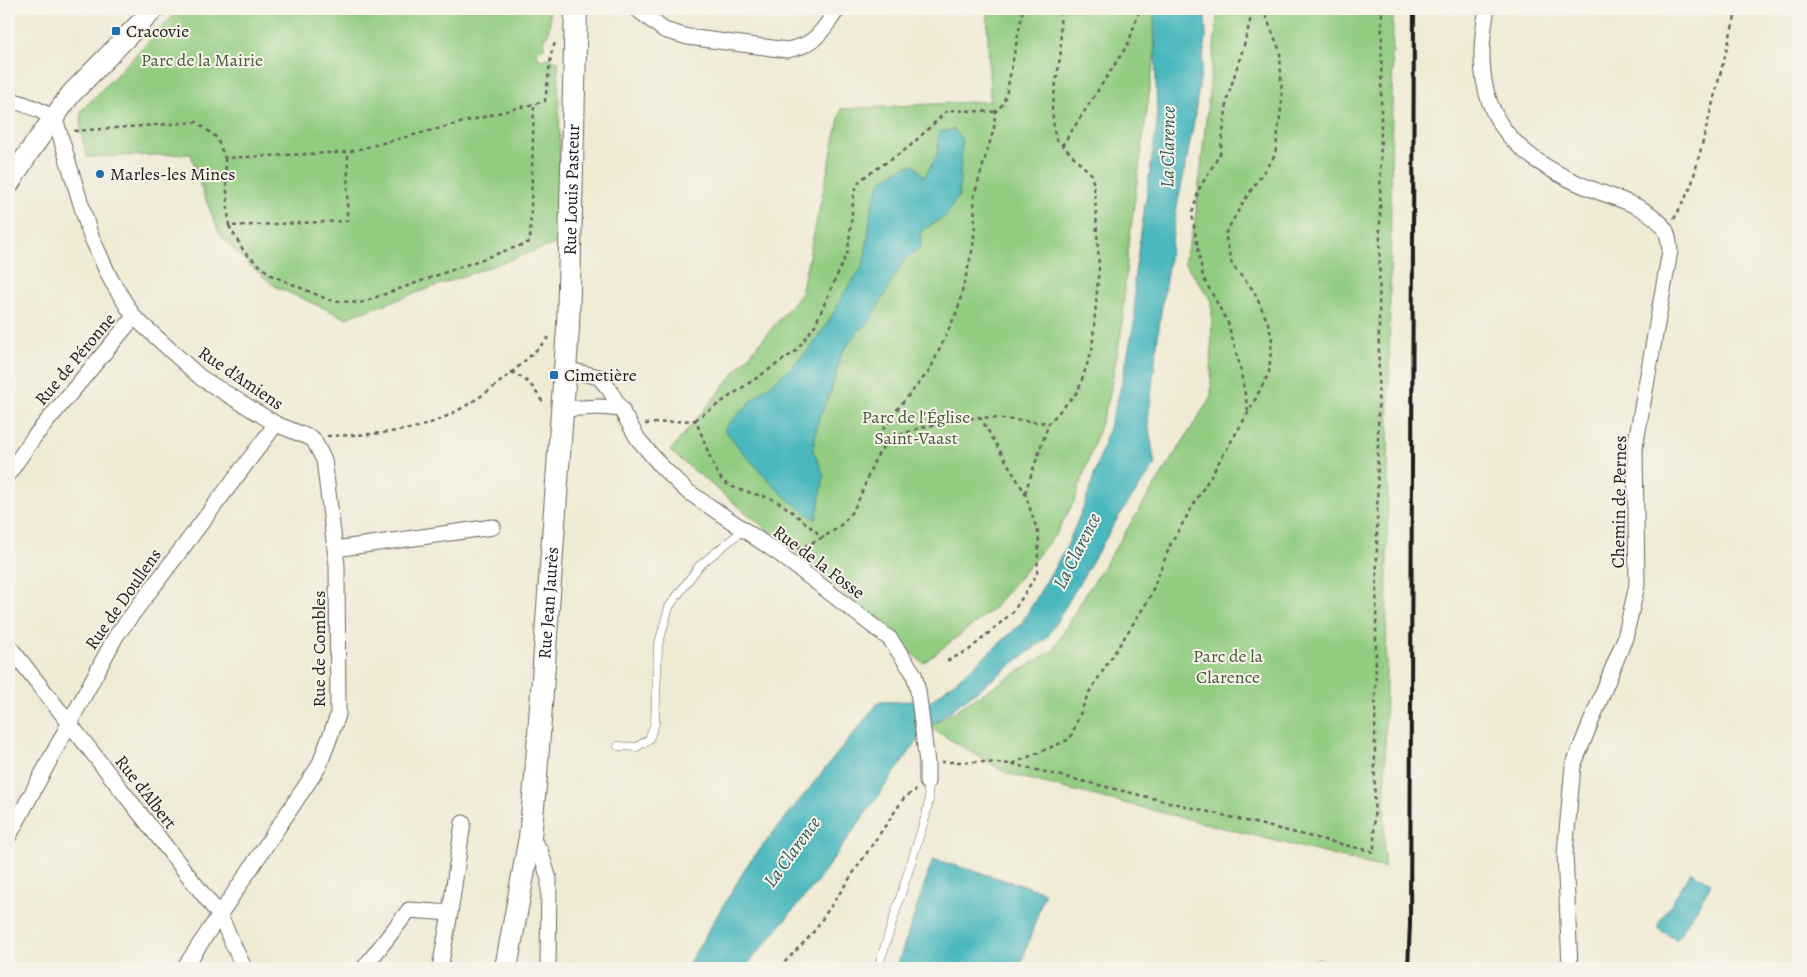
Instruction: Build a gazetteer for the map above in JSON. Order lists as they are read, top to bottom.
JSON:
{
  "streets": {
    "main road": ["Rue Louis Pasteur", "Rue Jean Jaurès"],
    "street": [
      "Rue de Péronne",
      "Rue d'Amiens",
      "Chemin de Pernes",
      "Rue de la Fosse",
      "Rue de Doullens",
      "Rue de Combles",
      "Rue d'Albert"
    ]
  },
  "crossings": [
    ["Rue Louis Pasteur", "Rue de la Fosse"],
    ["Rue Louis Pasteur", "Rue Jean Jaurès"],
    ["Rue de Péronne", "Rue d'Amiens"],
    ["Rue d'Amiens", "Rue de Doullens"],
    ["Rue d'Amiens", "Rue de Combles"],
    ["Rue de la Fosse", "Rue Jean Jaurès"],
    ["Rue de Doullens", "Rue d'Albert"],
    ["Rue de Combles", "Rue d'Albert"]
  ],
  "water": ["La Clarence"],
  "parks": ["Parc de la Mairie", "Parc de l'Église Saint-Vaast", "Parc de la Clarence"],
  "places": {
    "transit": ["Cracovie", "Cimetière"],
    "other": ["Marles-les Mines"]
  }
}
